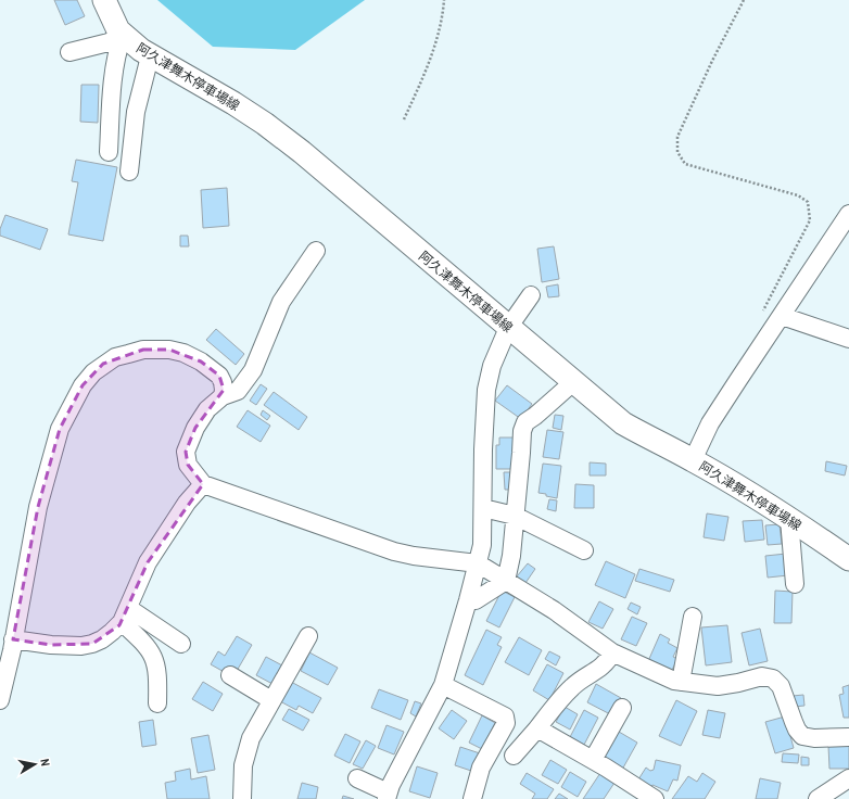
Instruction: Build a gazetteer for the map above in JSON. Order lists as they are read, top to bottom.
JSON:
{
  "streets": {
    "main road": ["阿久津舞木停車場線"]
  },
  "north": "right"
}
